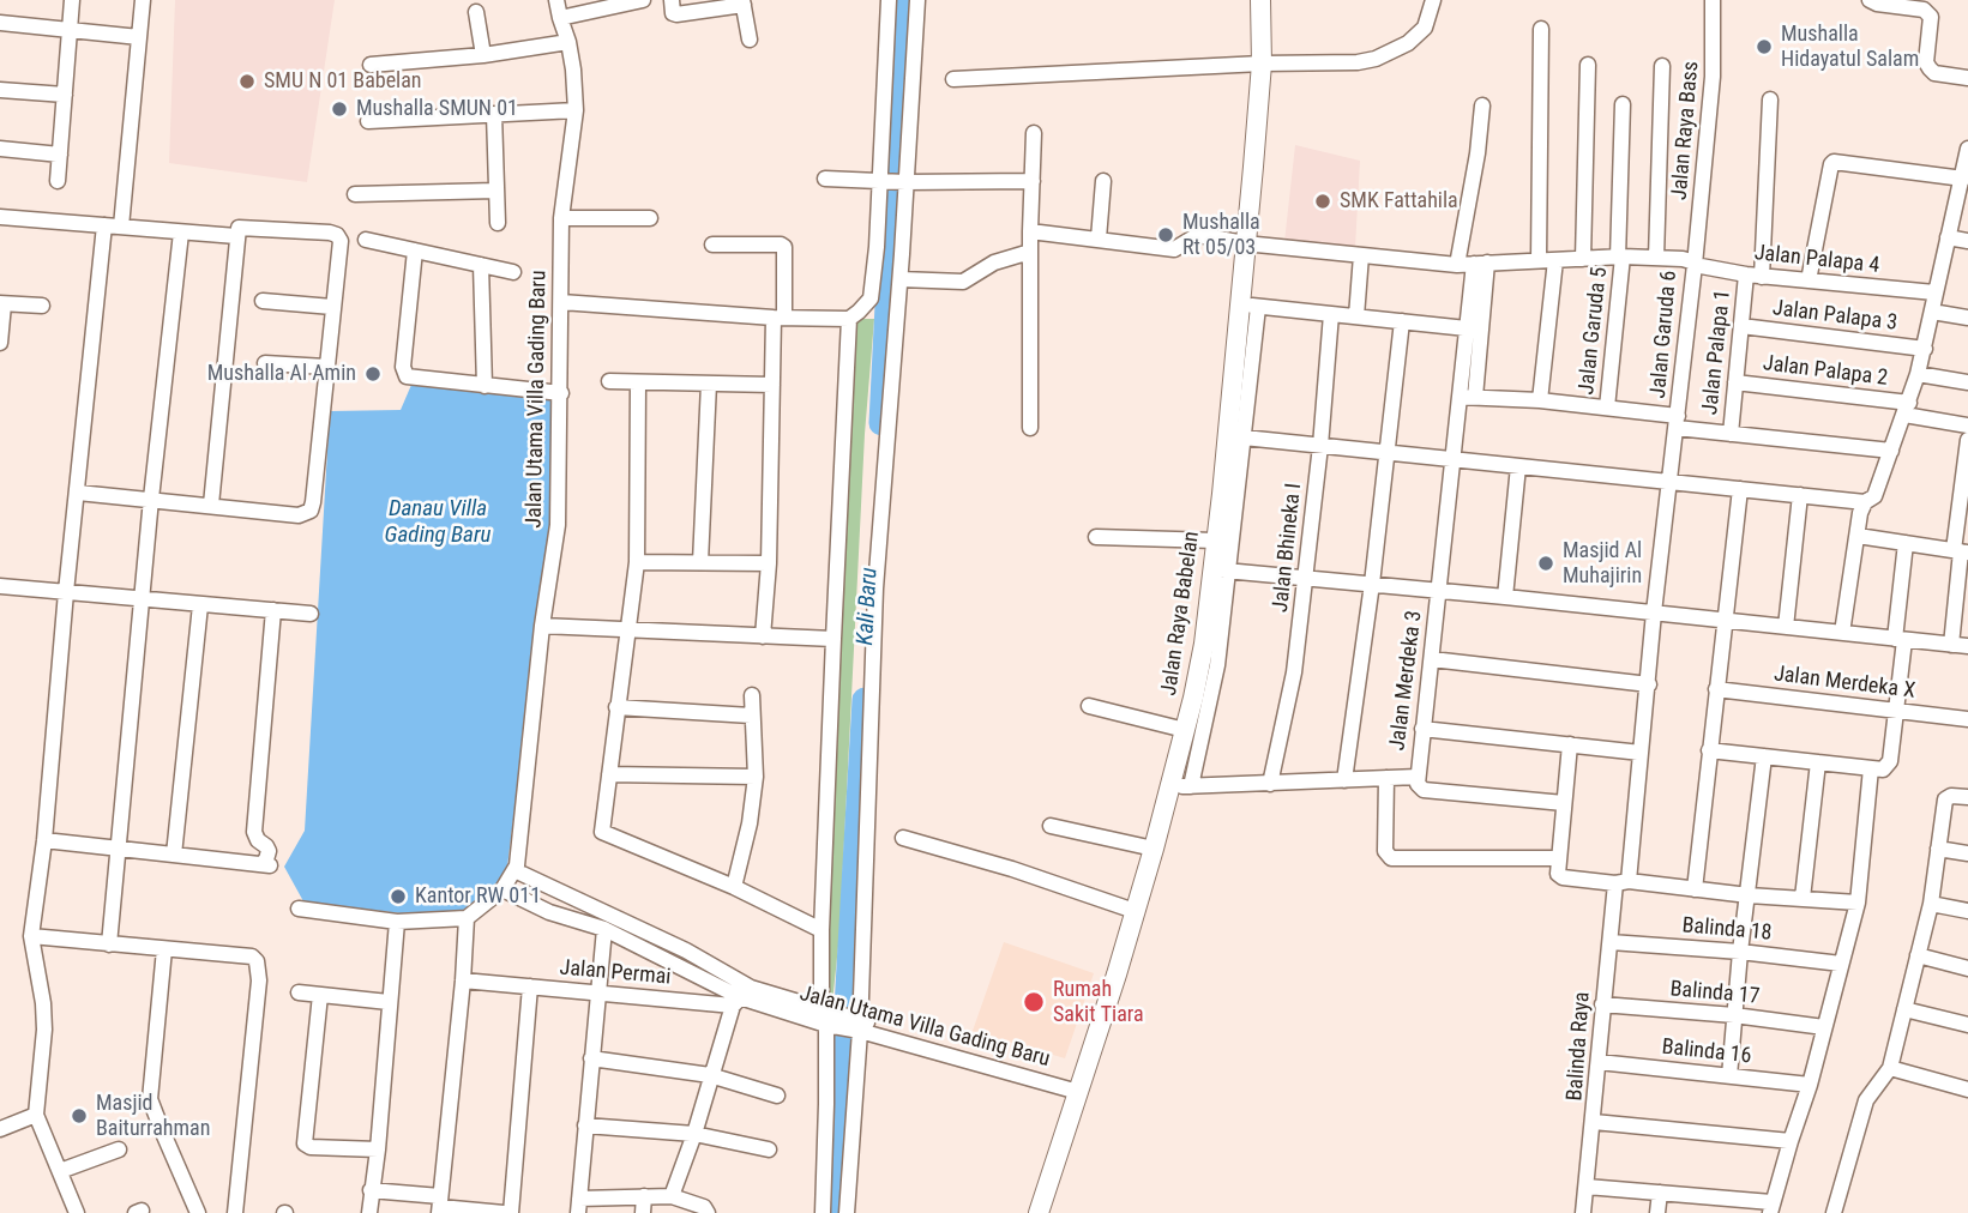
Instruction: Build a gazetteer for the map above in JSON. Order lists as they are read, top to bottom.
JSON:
{
  "streets": {
    "main road": ["Jalan Raya Babelan"],
    "street": [
      "Jalan Raya Bass",
      "Jalan Palapa 4",
      "Jalan Palapa 3",
      "Jalan Garuda 5",
      "Jalan Garuda 6",
      "Jalan Palapa 1",
      "Jalan Palapa 2",
      "Jalan Utama Villa Gading Baru",
      "Jalan Bhineka I",
      "Jalan Merdeka 3",
      "Jalan Merdeka X",
      "Balinda 18",
      "Jalan Permai",
      "Balinda 17",
      "Balinda Raya",
      "Balinda 16"
    ]
  },
  "crossings": [
    ["Jalan Raya Bass", "Jalan Palapa 4"],
    ["Jalan Raya Bass", "Jalan Garuda 6"],
    ["Jalan Palapa 4", "Jalan Garuda 5"],
    ["Jalan Palapa 4", "Jalan Garuda 6"],
    ["Jalan Palapa 4", "Jalan Palapa 1"],
    ["Jalan Palapa 4", "Jalan Raya Babelan"],
    ["Jalan Palapa 3", "Jalan Palapa 1"],
    ["Jalan Garuda 6", "Balinda Raya"],
    ["Jalan Palapa 1", "Jalan Palapa 2"],
    ["Jalan Utama Villa Gading Baru", "Jalan Raya Babelan"],
    ["Jalan Utama Villa Gading Baru", "Jalan Permai"],
    ["Balinda 18", "Balinda Raya"],
    ["Balinda 17", "Balinda Raya"],
    ["Balinda Raya", "Balinda 16"]
  ],
  "water": ["Danau Villa Gading Baru", "Kali Baru"],
  "places": [
    "Mushalla Hidayatul Salam",
    "SMU N 01 Babelan",
    "Mushalla SMUN 01",
    "SMK Fattahila",
    "Mushalla Rt 05/03",
    "Mushalla Al Amin",
    "Masjid Al Muhajirin",
    "Kantor RW 011",
    "Rumah Sakit Tiara",
    "Masjid Baiturrahman"
  ]
}
